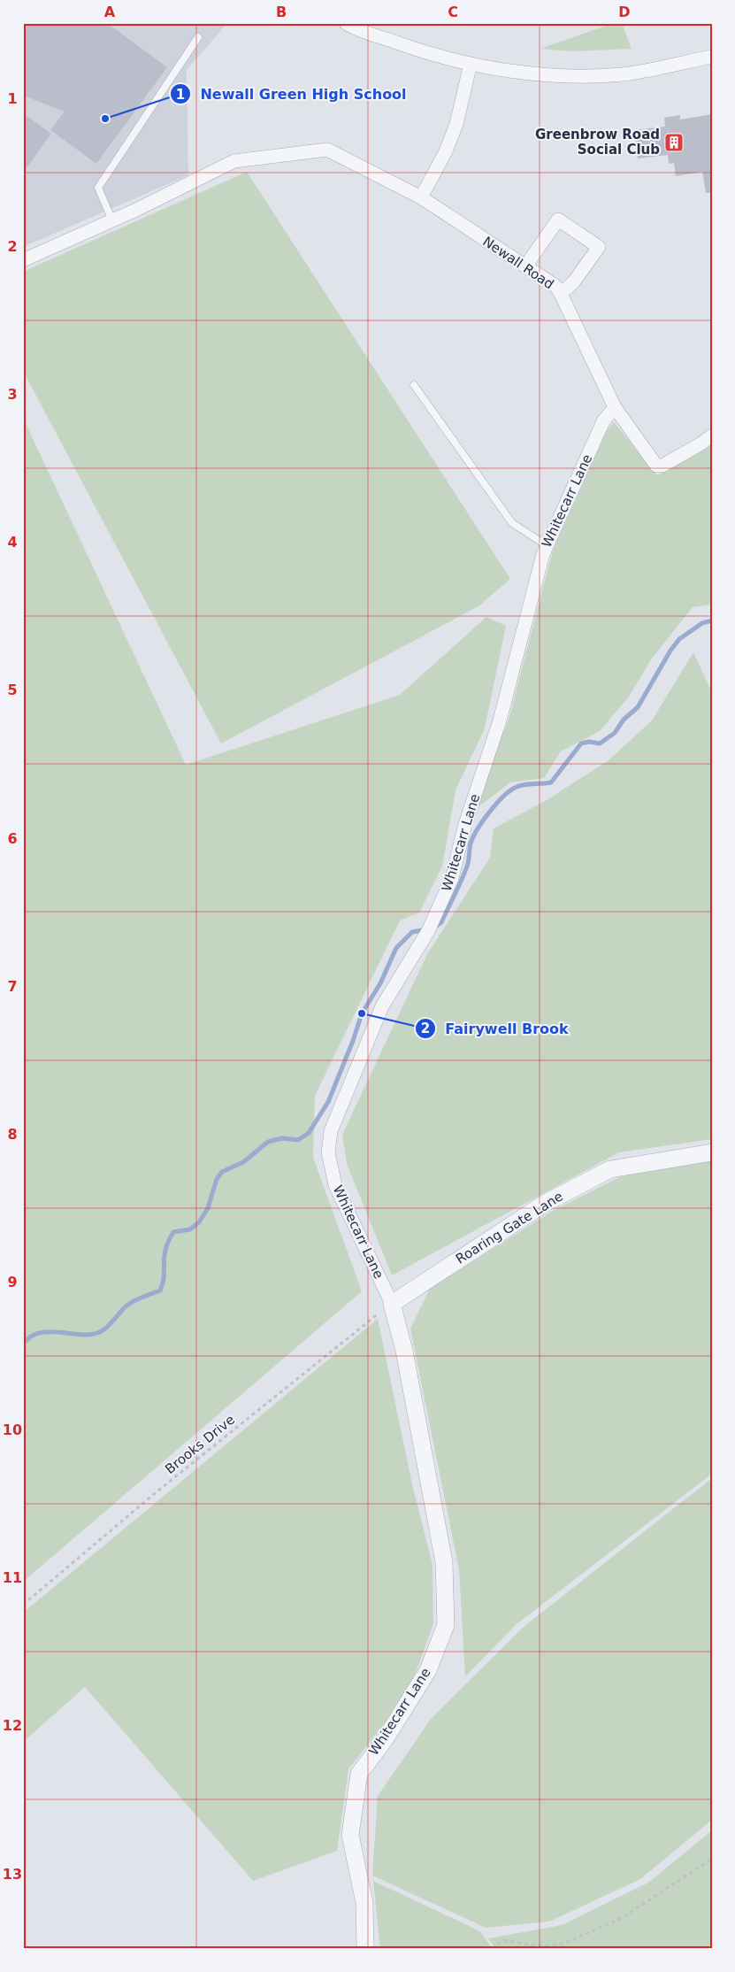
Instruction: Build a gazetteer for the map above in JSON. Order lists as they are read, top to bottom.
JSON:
{
  "streets": {
    "street": ["Newall Road", "Whitecarr Lane", "Roaring Gate Lane"],
    "path": ["Brooks Drive"]
  },
  "crossings": [
    ["Newall Road", "Whitecarr Lane"],
    ["Whitecarr Lane", "Roaring Gate Lane"],
    ["Whitecarr Lane", "Brooks Drive"],
    ["Roaring Gate Lane", "Brooks Drive"]
  ],
  "places": {
    "other": ["Newall Green High School", "Fairywell Brook"],
    "building": ["Greenbrow Road Social Club"]
  },
  "grid": {
    "columns": [
      "A",
      "B",
      "C",
      "D"
    ],
    "rows": [
      "1",
      "2",
      "3",
      "4",
      "5",
      "6",
      "7",
      "8",
      "9",
      "10",
      "11",
      "12",
      "13"
    ]
  }
}
